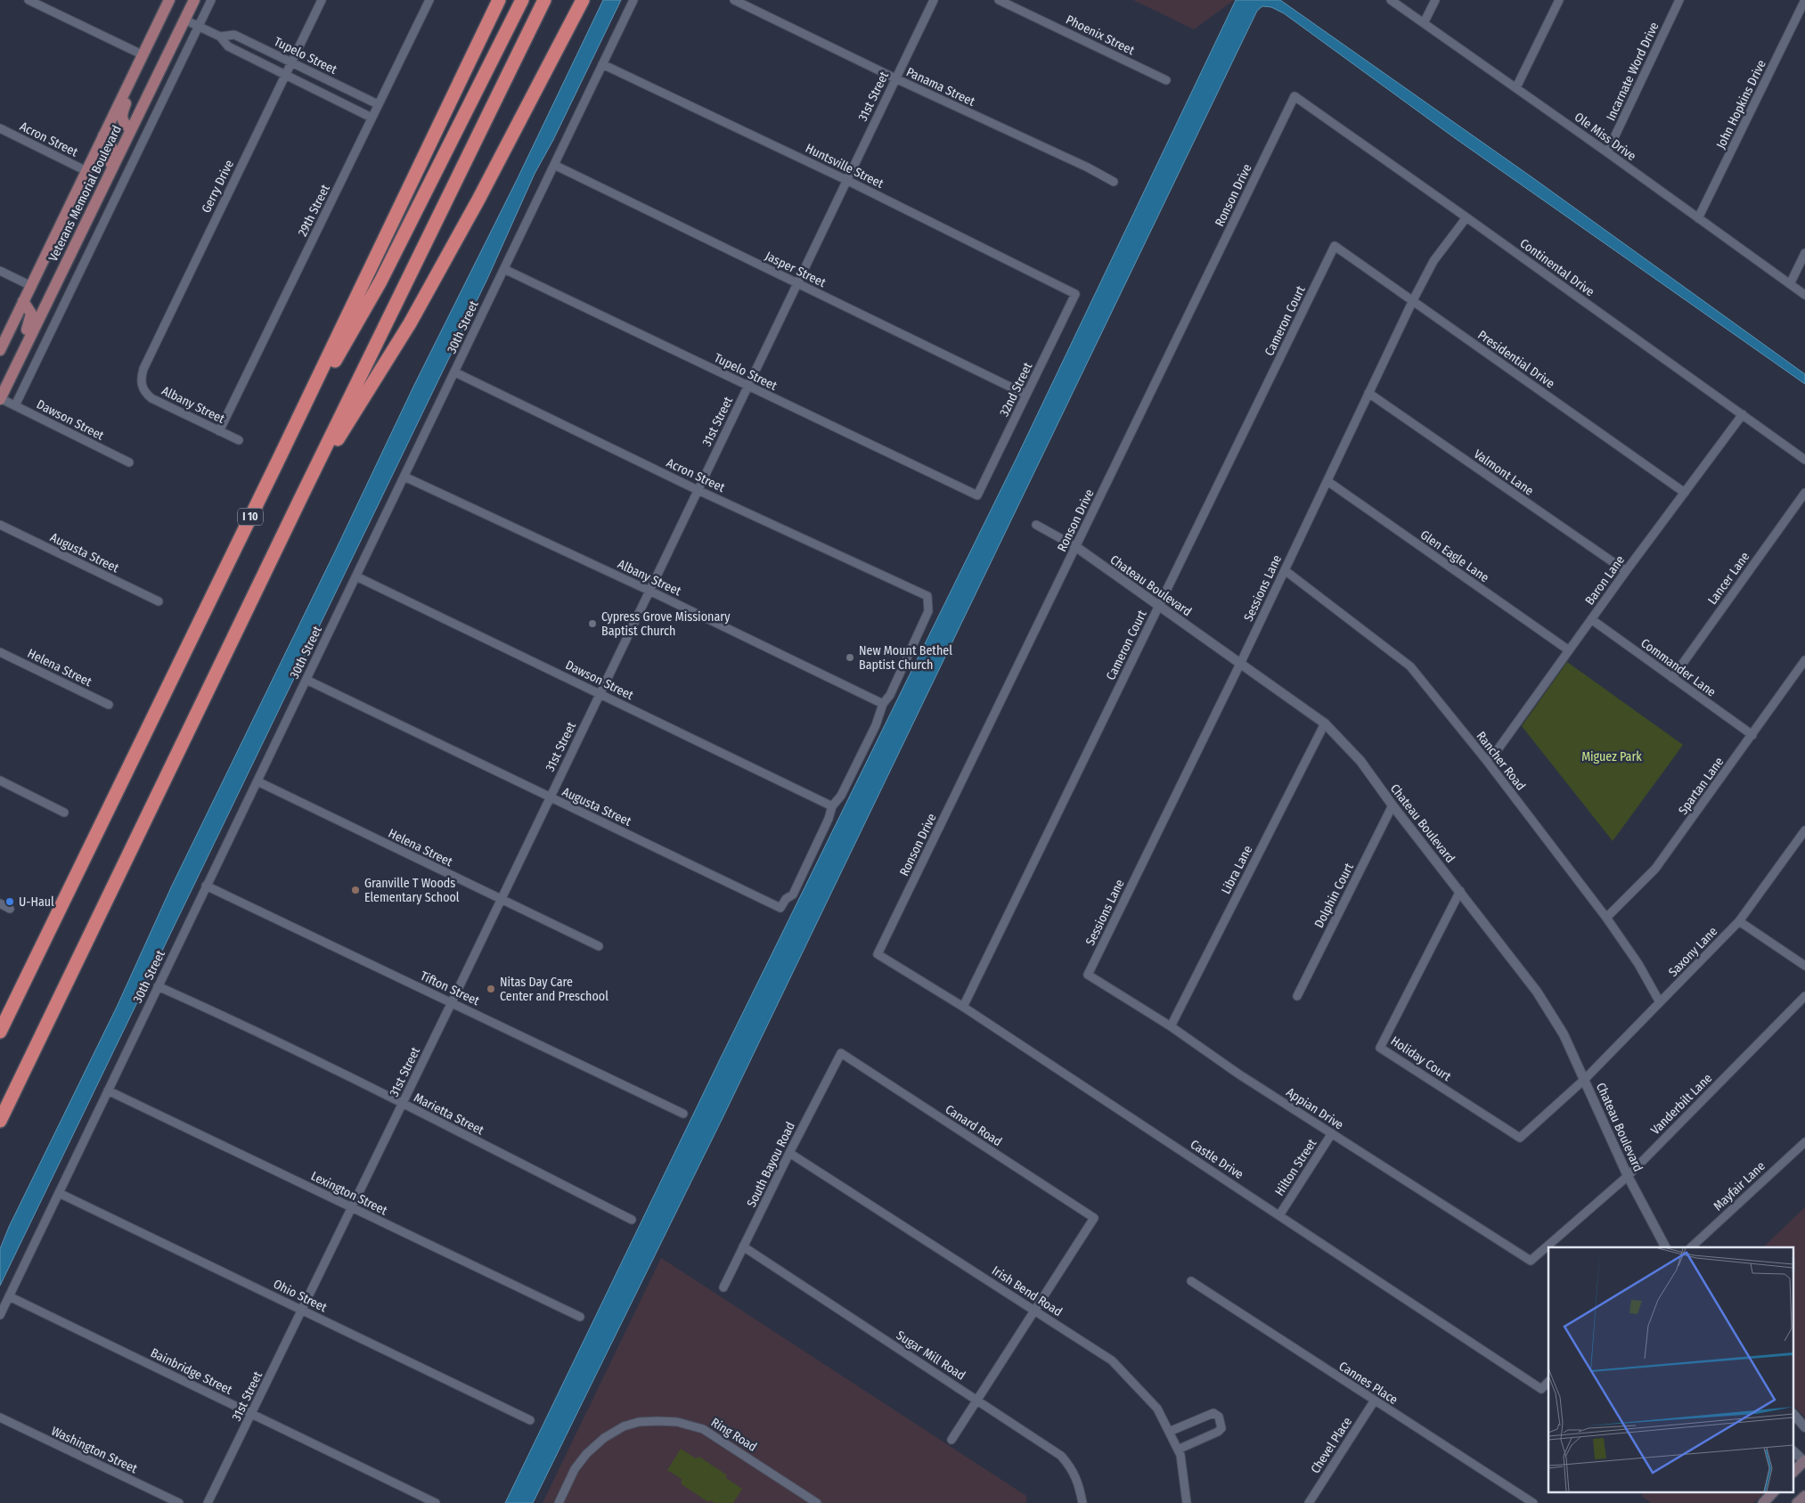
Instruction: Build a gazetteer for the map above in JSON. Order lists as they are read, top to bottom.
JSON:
{
  "streets": {
    "highway": ["I 10"],
    "main road": ["Veterans Memorial Boulevard"],
    "street": [
      "Phoenix Street",
      "Tupelo Street",
      "Incarnate Word Drive",
      "Panama Street",
      "31st Street",
      "John Hopkins Drive",
      "Ole Miss Drive",
      "Acron Street",
      "Huntsville Street",
      "Gerry Drive",
      "Ronson Drive",
      "29th Street",
      "Continental Drive",
      "Jasper Street",
      "Cameron Court",
      "30th Street",
      "Presidential Drive",
      "32nd Street",
      "Albany Street",
      "Dawson Street",
      "Valmont Lane",
      "Augusta Street",
      "Glen Eagle Lane",
      "Lancer Lane",
      "Baron Lane",
      "Chateau Boulevard",
      "Sessions Lane",
      "Helena Street",
      "Commander Lane",
      "Rancher Road",
      "Spartan Lane",
      "Libra Lane",
      "Dolphin Court",
      "Saxony Lane",
      "Tifton Street",
      "Holiday Court",
      "Vanderbilt Lane",
      "Appian Drive",
      "Marietta Street",
      "Canard Road",
      "Castle Drive",
      "South Bayou Road",
      "Hilton Street",
      "Mayfair Lane",
      "Lexington Street",
      "Irish Bend Road",
      "Ohio Street",
      "Sugar Mill Road",
      "Bainbridge Street",
      "Cannes Place",
      "Ring Road",
      "Chevel Place",
      "Washington Street"
    ]
  },
  "crossings": [
    ["Tupelo Street", "31st Street"],
    ["Tupelo Street", "Gerry Drive"],
    ["Tupelo Street", "Veterans Memorial Boulevard"],
    ["Tupelo Street", "29th Street"],
    ["Tupelo Street", "30th Street"],
    ["Tupelo Street", "32nd Street"],
    ["Incarnate Word Drive", "Ole Miss Drive"],
    ["Panama Street", "31st Street"],
    ["31st Street", "Acron Street"],
    ["31st Street", "Huntsville Street"],
    ["31st Street", "Jasper Street"],
    ["31st Street", "Albany Street"],
    ["31st Street", "Dawson Street"],
    ["31st Street", "Augusta Street"],
    ["31st Street", "Helena Street"],
    ["31st Street", "Tifton Street"],
    ["31st Street", "Marietta Street"],
    ["31st Street", "Lexington Street"],
    ["31st Street", "Ohio Street"],
    ["31st Street", "Bainbridge Street"],
    ["John Hopkins Drive", "Ole Miss Drive"],
    ["Acron Street", "Veterans Memorial Boulevard"],
    ["Acron Street", "30th Street"],
    ["Acron Street", "Albany Street"],
    ["Huntsville Street", "30th Street"],
    ["Huntsville Street", "32nd Street"],
    ["Gerry Drive", "Albany Street"],
    ["Veterans Memorial Boulevard", "Dawson Street"],
    ["Ronson Drive", "Continental Drive"],
    ["Ronson Drive", "Chateau Boulevard"],
    ["Ronson Drive", "Castle Drive"],
    ["29th Street", "Albany Street"],
    ["Continental Drive", "Baron Lane"],
    ["Continental Drive", "Sessions Lane"],
    ["Jasper Street", "30th Street"],
    ["Jasper Street", "32nd Street"],
    ["Cameron Court", "Presidential Drive"],
    ["Cameron Court", "Chateau Boulevard"],
    ["Cameron Court", "Castle Drive"],
    ["30th Street", "Albany Street"],
    ["30th Street", "Dawson Street"],
    ["30th Street", "Augusta Street"],
    ["30th Street", "Helena Street"],
    ["30th Street", "Tifton Street"],
    ["30th Street", "Marietta Street"],
    ["30th Street", "Lexington Street"],
    ["30th Street", "Ohio Street"],
    ["30th Street", "Bainbridge Street"],
    ["Presidential Drive", "Baron Lane"],
    ["Presidential Drive", "Sessions Lane"],
    ["Dawson Street", "Augusta Street"],
    ["Valmont Lane", "Baron Lane"],
    ["Valmont Lane", "Sessions Lane"],
    ["Glen Eagle Lane", "Baron Lane"],
    ["Glen Eagle Lane", "Sessions Lane"],
    ["Lancer Lane", "Commander Lane"],
    ["Baron Lane", "Commander Lane"],
    ["Baron Lane", "Rancher Road"],
    ["Chateau Boulevard", "Sessions Lane"],
    ["Chateau Boulevard", "Libra Lane"],
    ["Chateau Boulevard", "Dolphin Court"],
    ["Chateau Boulevard", "Saxony Lane"],
    ["Chateau Boulevard", "Holiday Court"],
    ["Chateau Boulevard", "Vanderbilt Lane"],
    ["Sessions Lane", "Rancher Road"],
    ["Sessions Lane", "Appian Drive"],
    ["Commander Lane", "Spartan Lane"],
    ["Rancher Road", "Spartan Lane"],
    ["Rancher Road", "Saxony Lane"],
    ["Libra Lane", "Appian Drive"],
    ["Saxony Lane", "Holiday Court"],
    ["Vanderbilt Lane", "Appian Drive"],
    ["Appian Drive", "Hilton Street"],
    ["Canard Road", "South Bayou Road"],
    ["Canard Road", "Irish Bend Road"],
    ["Castle Drive", "Hilton Street"],
    ["South Bayou Road", "Irish Bend Road"],
    ["South Bayou Road", "Sugar Mill Road"],
    ["Cannes Place", "Chevel Place"]
  ],
  "parks": ["Miguez Park"],
  "places": [
    "Cypress Grove Missionary Baptist Church",
    "New Mount Bethel Baptist Church",
    "Granville T Woods Elementary School",
    "U-Haul",
    "Nitas Day Care Center and Preschool"
  ]
}
